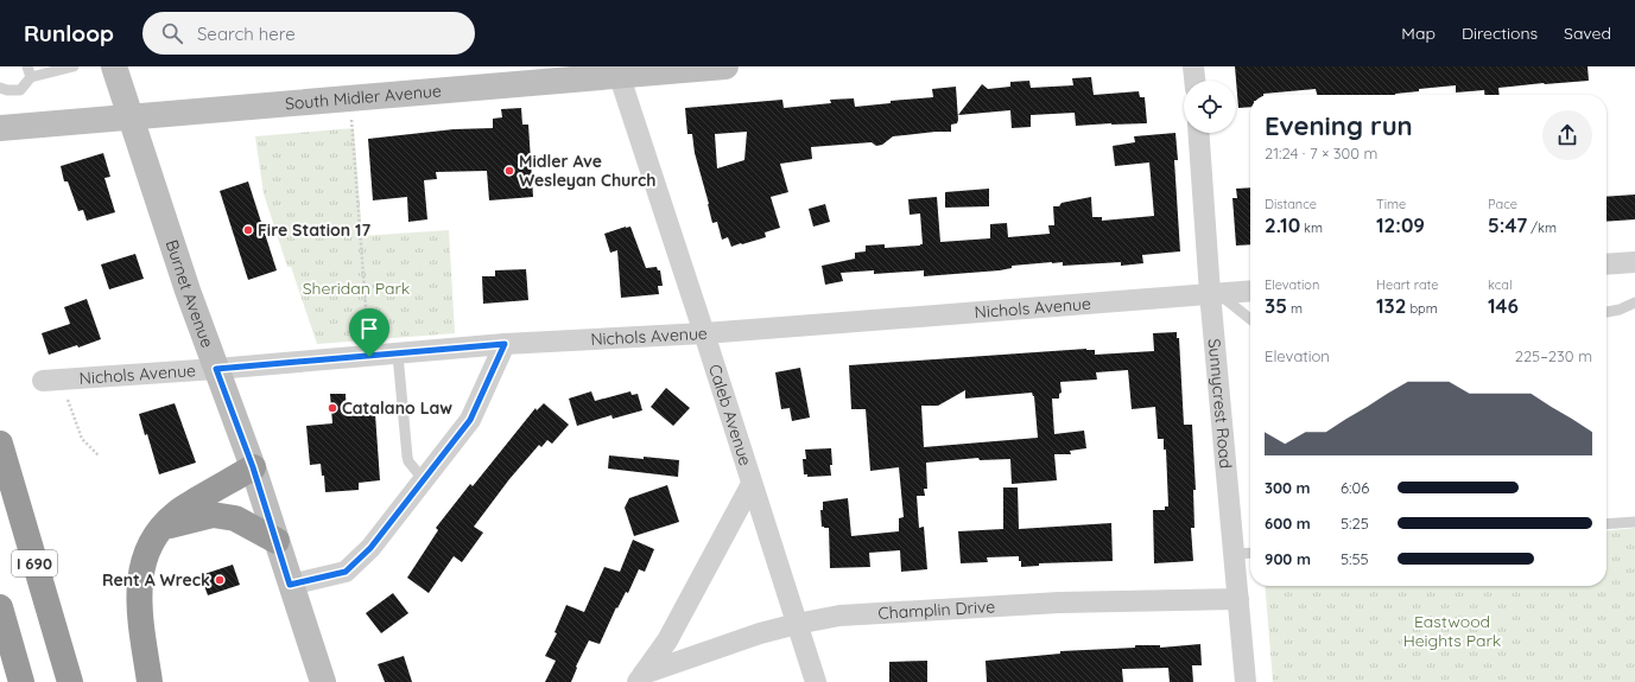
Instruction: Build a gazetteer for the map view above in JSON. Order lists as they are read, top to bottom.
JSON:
{
  "streets": {
    "highway": ["I 690"],
    "main road": ["South Midler Avenue", "Burnet Avenue"],
    "street": [
      "Nichols Avenue",
      "Sunnycrest Road",
      "Caleb Avenue",
      "Champlin Drive"
    ]
  },
  "crossings": [
    ["South Midler Avenue", "Burnet Avenue"],
    ["South Midler Avenue", "Caleb Avenue"],
    ["Burnet Avenue", "Nichols Avenue"],
    ["Nichols Avenue", "Sunnycrest Road"],
    ["Nichols Avenue", "Caleb Avenue"],
    ["Sunnycrest Road", "Champlin Drive"],
    ["Caleb Avenue", "Champlin Drive"]
  ],
  "parks": ["Sheridan Park", "Eastwood Heights Park"],
  "places": [
    "Midler Ave Wesleyan Church",
    "Fire Station 17",
    "Catalano Law",
    "Rent A Wreck"
  ],
  "page": {
    "header": "Runloop",
    "search": "Search here",
    "nav": ["Map", "Directions", "Saved"],
    "heading": ["Evening run", "21:24 · 7 × 300 m"],
    "stats": [
      ["Distance", "2.10 km"],
      ["Time", "12:09"],
      ["Pace", "5:47 /km"],
      ["Elevation", "35 m"],
      ["Heart rate", "132 bpm"],
      ["kcal", "146"]
    ],
    "chart": ["Elevation", "225–230 m"],
    "list": [
      {
        "name": "300 m",
        "note": "6:06"
      },
      {
        "name": "600 m",
        "note": "5:25"
      },
      {
        "name": "900 m",
        "note": "5:55"
      }
    ]
  }
}
